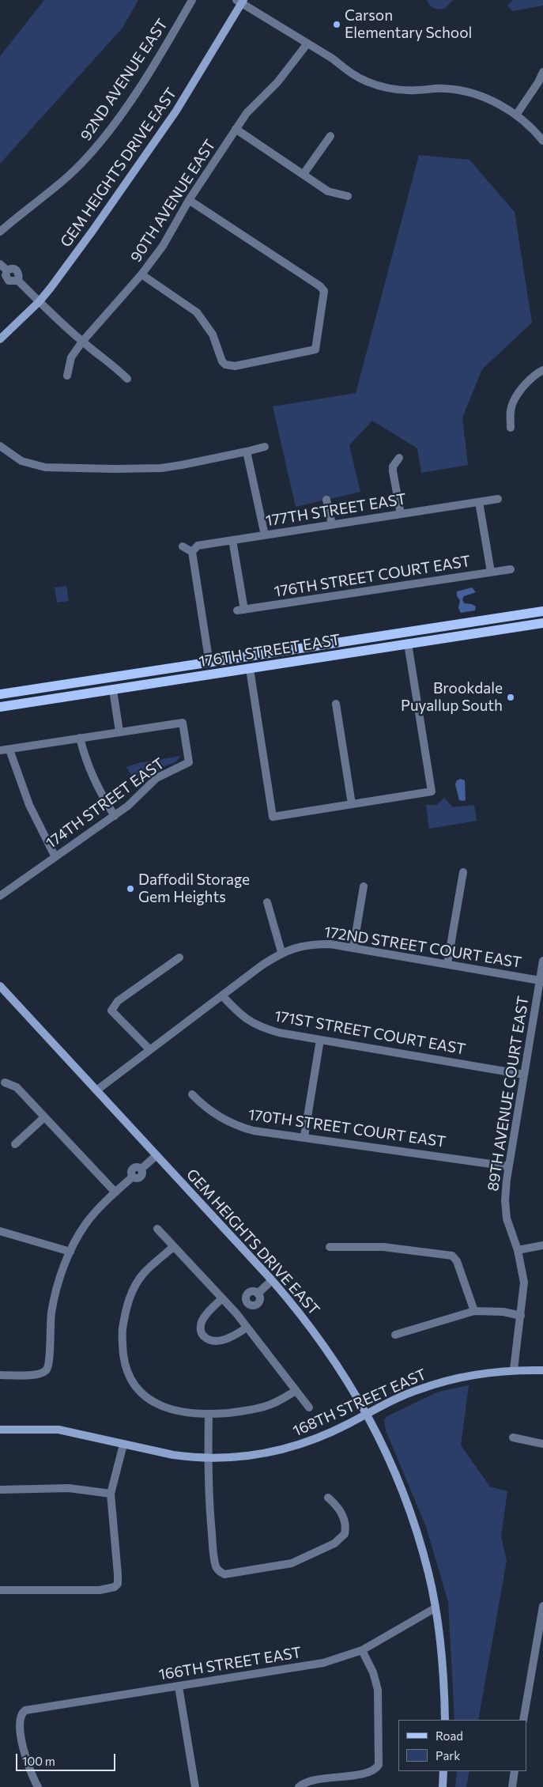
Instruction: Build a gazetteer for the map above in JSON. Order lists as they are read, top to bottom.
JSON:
{
  "streets": {
    "main road": ["176TH STREET EAST"],
    "street": [
      "92ND AVENUE EAST",
      "GEM HEIGHTS DRIVE EAST",
      "90TH AVENUE EAST",
      "177TH STREET EAST",
      "176TH STREET COURT EAST",
      "174TH STREET EAST",
      "172ND STREET COURT EAST",
      "171ST STREET COURT EAST",
      "89TH AVENUE COURT EAST",
      "170TH STREET COURT EAST",
      "168TH STREET EAST",
      "166TH STREET EAST"
    ]
  },
  "crossings": [
    ["GEM HEIGHTS DRIVE EAST", "168TH STREET EAST"],
    ["GEM HEIGHTS DRIVE EAST", "166TH STREET EAST"],
    ["177TH STREET EAST", "176TH STREET COURT EAST"],
    ["172ND STREET COURT EAST", "171ST STREET COURT EAST"],
    ["172ND STREET COURT EAST", "89TH AVENUE COURT EAST"],
    ["171ST STREET COURT EAST", "89TH AVENUE COURT EAST"],
    ["89TH AVENUE COURT EAST", "170TH STREET COURT EAST"],
    ["89TH AVENUE COURT EAST", "168TH STREET EAST"]
  ],
  "places": ["Carson Elementary School", "Brookdale Puyallup South", "Daffodil Storage Gem Heights"],
  "legend": ["Road", "Park"],
  "scale_bar": "100 m"
}
